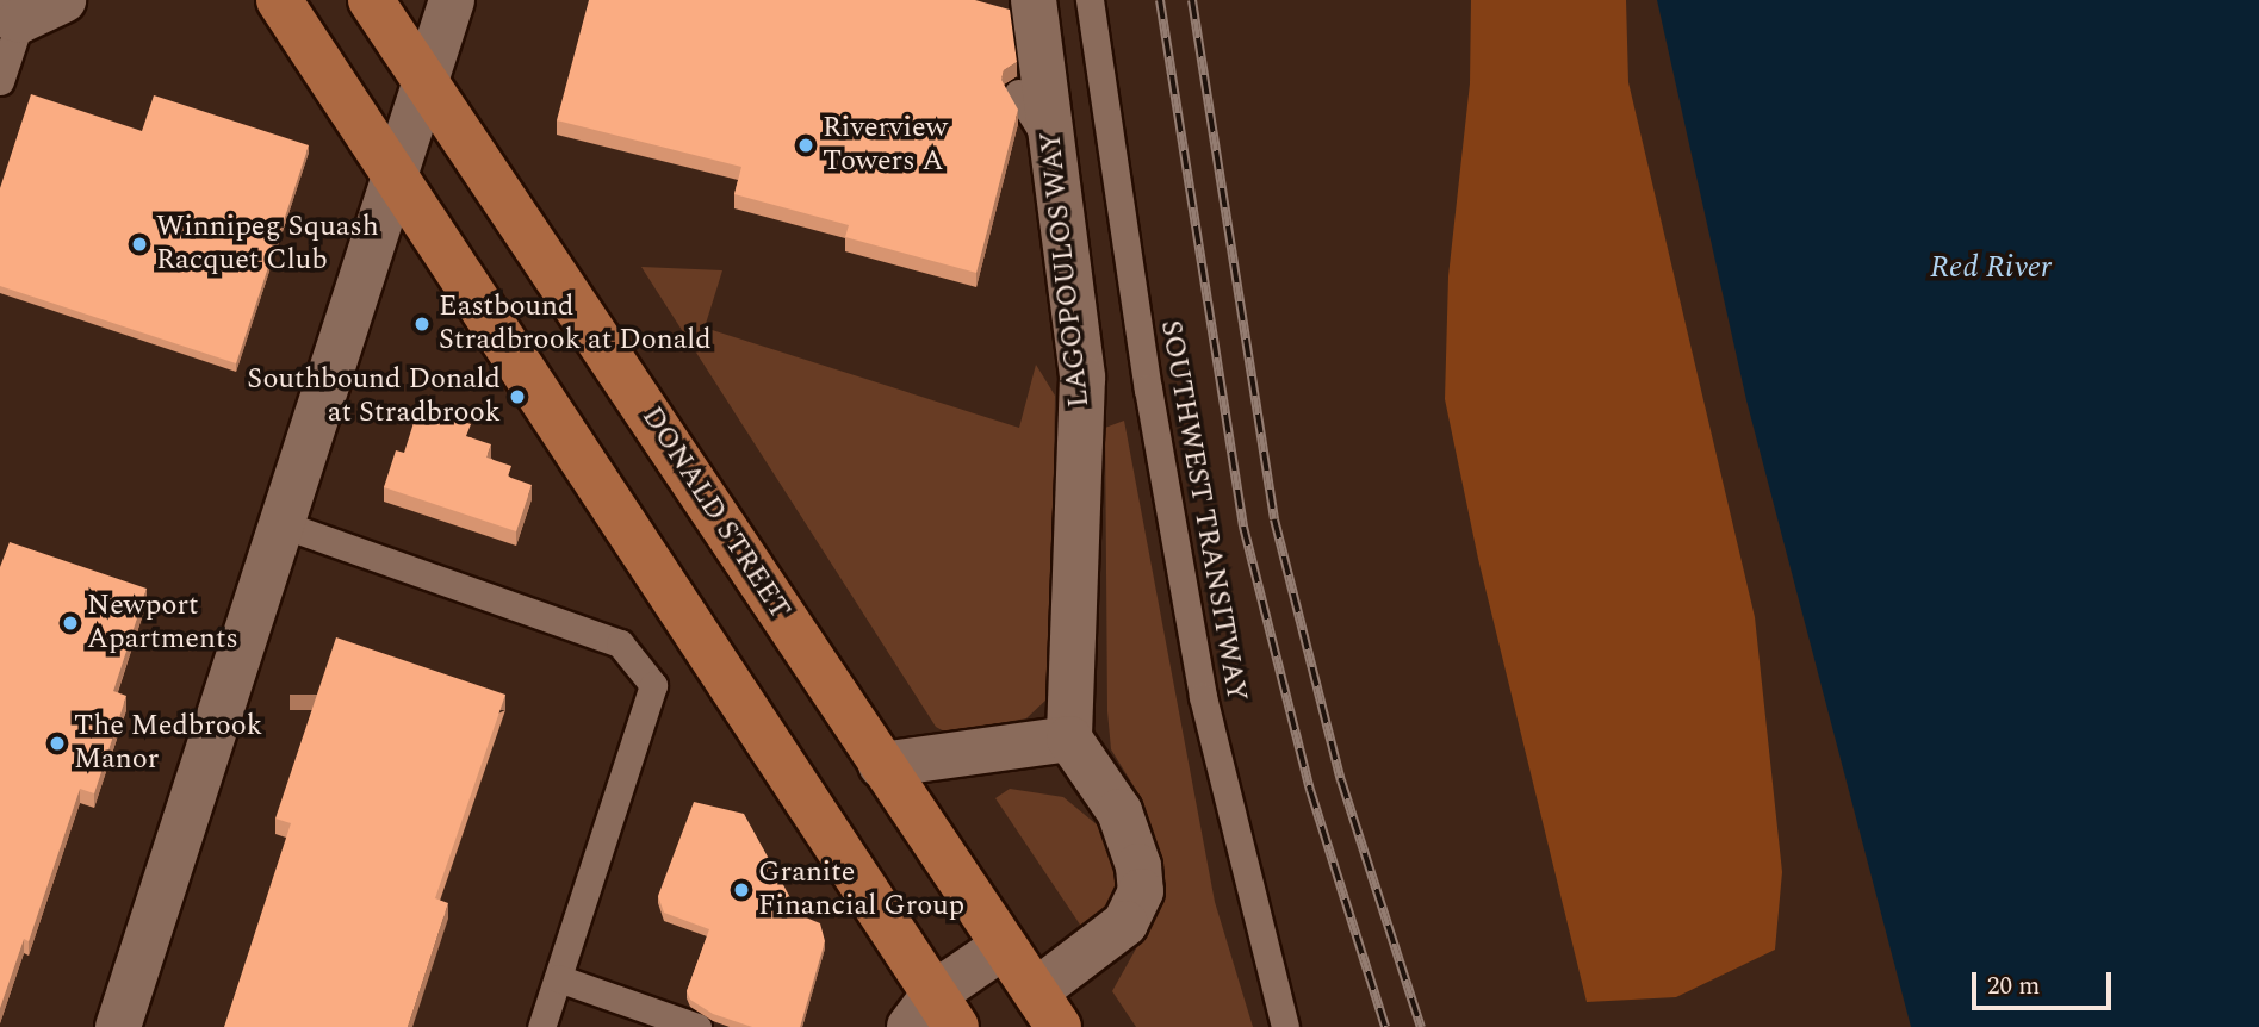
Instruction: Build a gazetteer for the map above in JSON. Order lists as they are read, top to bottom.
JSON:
{
  "streets": {
    "main road": ["DONALD STREET"],
    "street": ["LAGOPOULOS WAY"],
    "lane": ["SOUTHWEST TRANSITWAY"]
  },
  "water": ["Red River"],
  "places": [
    "Riverview Towers A",
    "Winnipeg Squash Racquet Club",
    "Eastbound Stradbrook at Donald",
    "Southbound Donald at Stradbrook",
    "Newport Apartments",
    "The Medbrook Manor",
    "Granite Financial Group"
  ],
  "scale_bar": "20 m"
}
